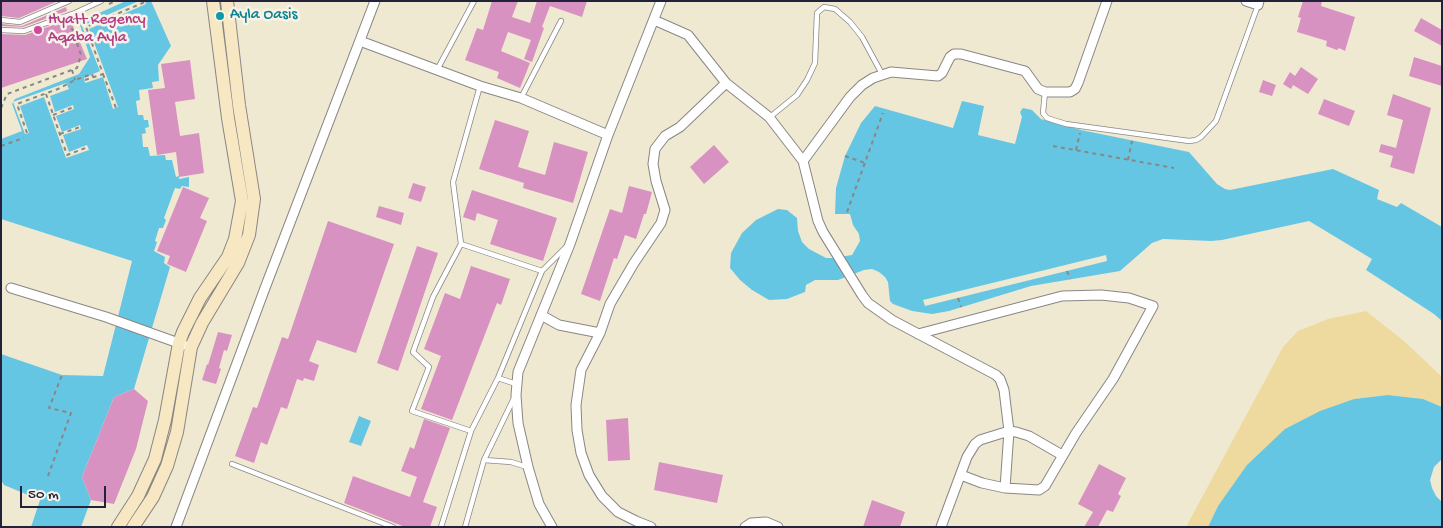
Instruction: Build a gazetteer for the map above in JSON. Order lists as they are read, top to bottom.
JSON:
{
  "places": ["Ayla Oasis", "Hyatt Regency Aqaba Ayla"],
  "scale_bar": "50 m"
}
